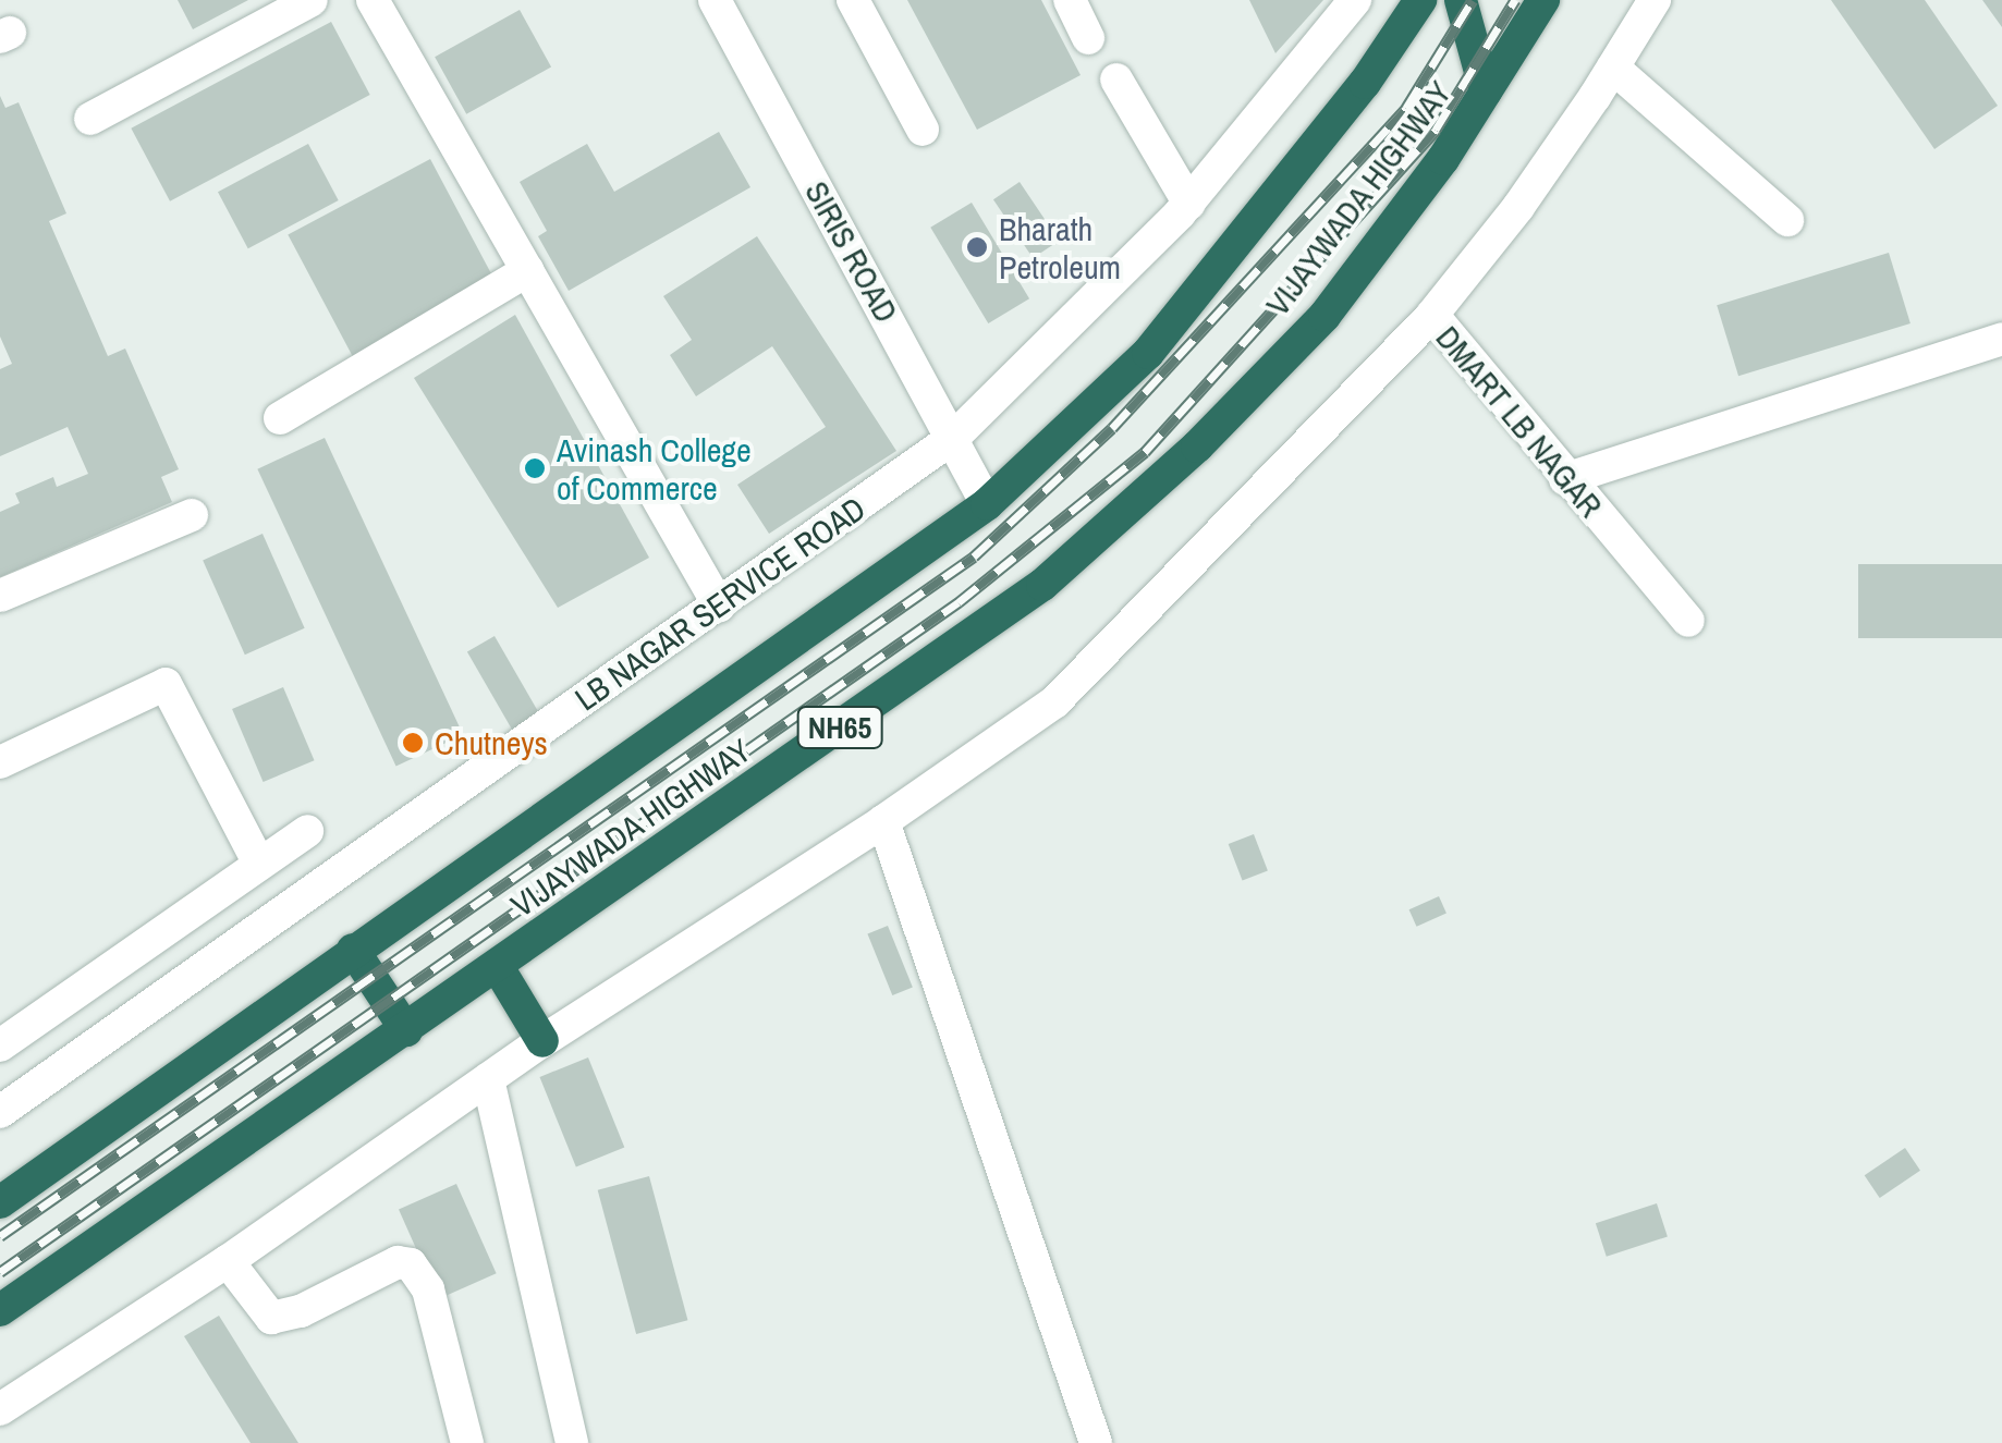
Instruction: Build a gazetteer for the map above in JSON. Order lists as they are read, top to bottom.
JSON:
{
  "streets": {
    "highway": ["VIJAYWADA HIGHWAY", "NH65"],
    "street": ["SIRIS ROAD", "DMART LB NAGAR", "LB NAGAR SERVICE ROAD"]
  },
  "crossings": [
    ["VIJAYWADA HIGHWAY", "SIRIS ROAD"],
    ["SIRIS ROAD", "LB NAGAR SERVICE ROAD"]
  ],
  "places": ["Bharath Petroleum", "Avinash College of Commerce", "Chutneys"]
}
